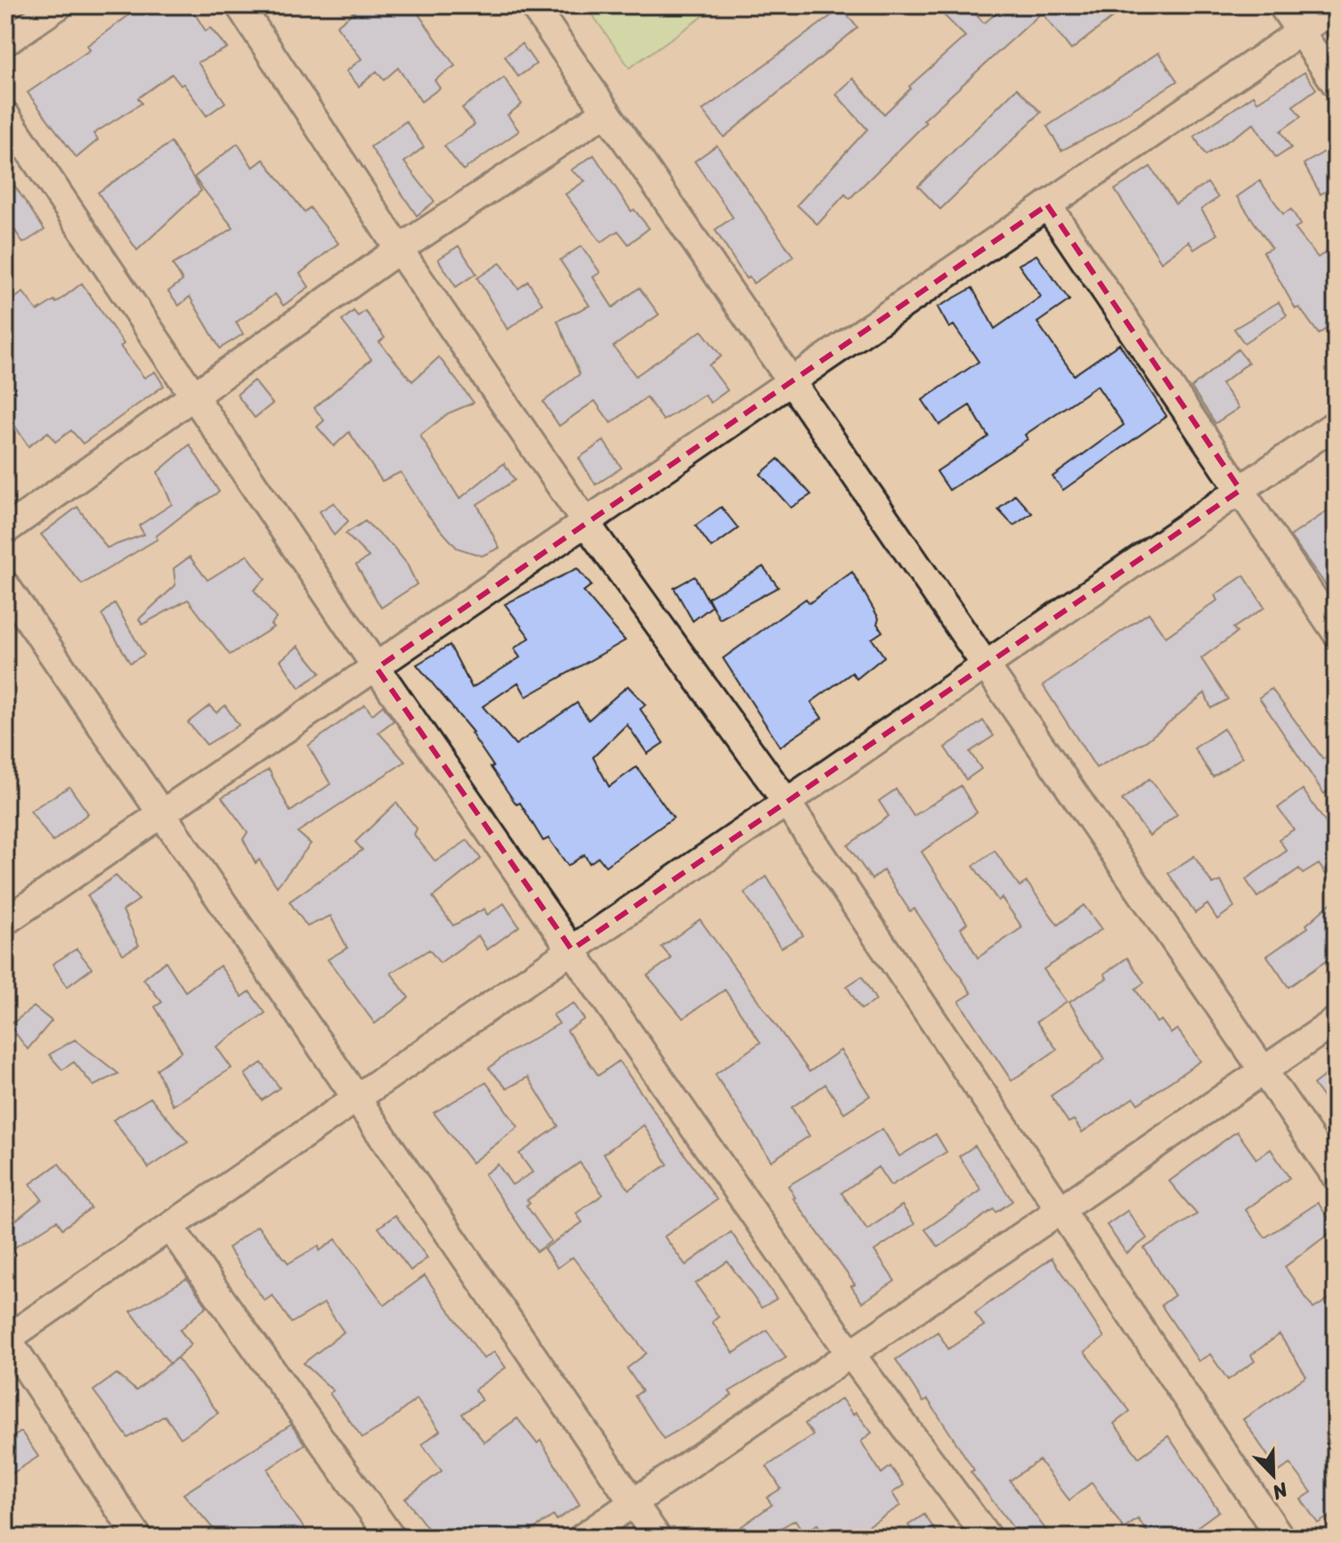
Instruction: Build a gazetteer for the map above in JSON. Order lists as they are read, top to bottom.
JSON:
{
  "north": "bottom right"
}
